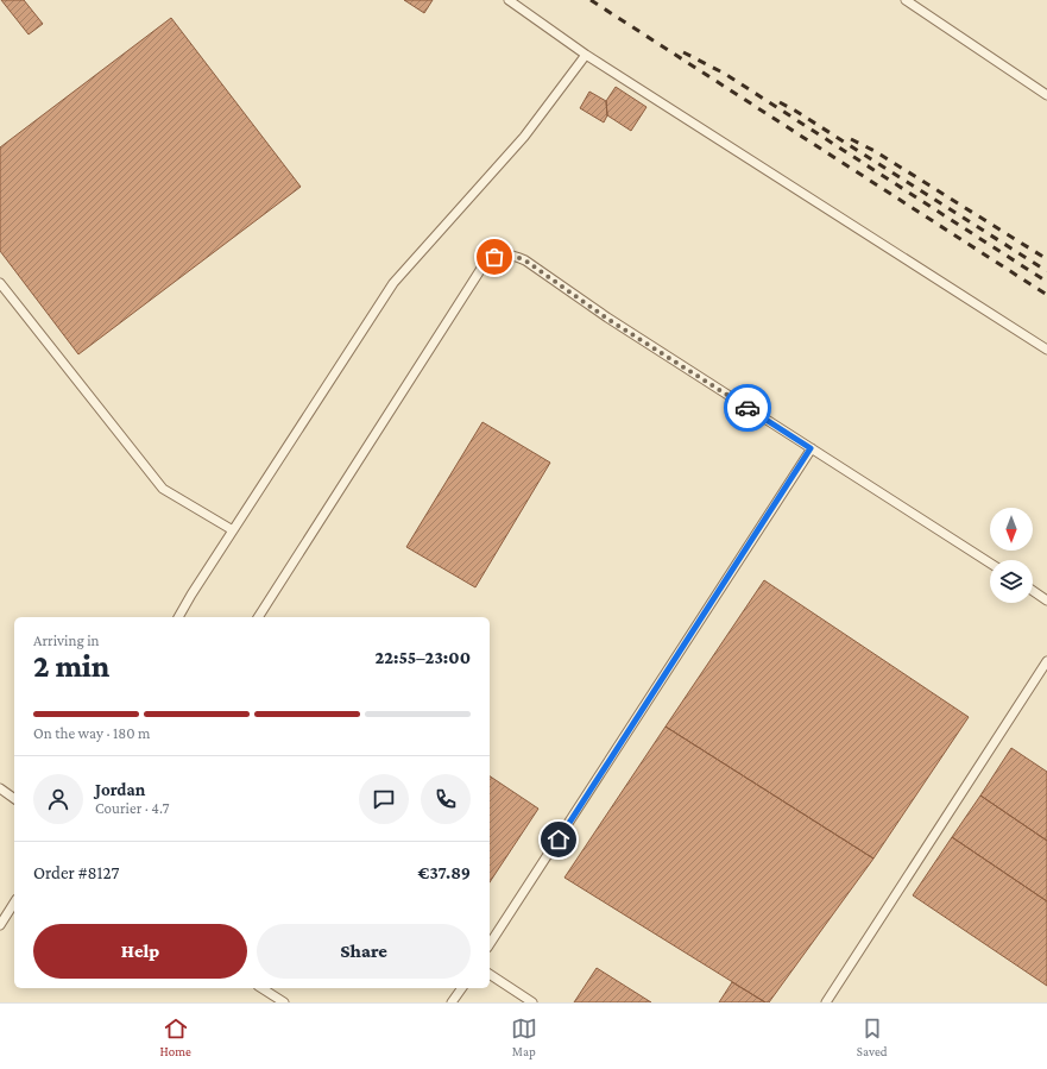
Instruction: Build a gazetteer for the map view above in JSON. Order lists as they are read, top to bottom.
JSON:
{
  "north": "bottom",
  "page": {
    "heading": ["2 min", "Arriving in", "22:55–23:00"],
    "panel": [
      "Jordan",
      "Courier · 4.7",
      "Order #8127",
      "€37.89"
    ],
    "bar": "On the way · 180 m",
    "buttons": ["Help", "Share"],
    "tabs": ["Home", "Map", "Saved"]
  }
}
